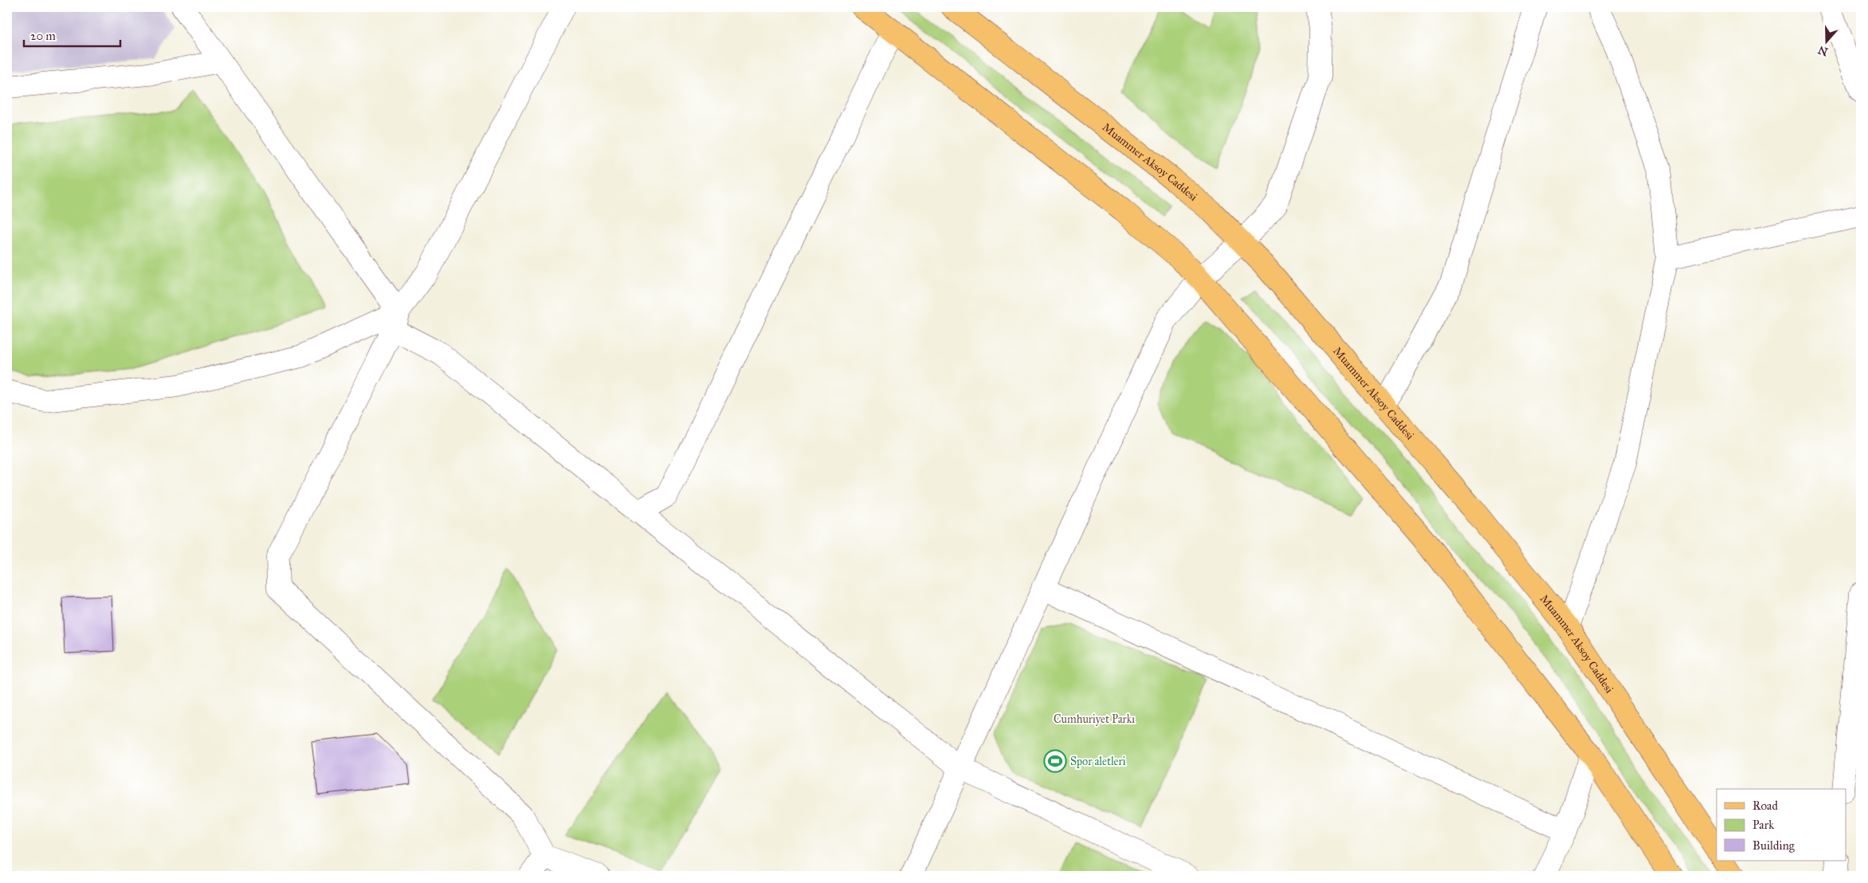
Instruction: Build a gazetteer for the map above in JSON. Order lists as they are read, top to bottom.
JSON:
{
  "streets": {
    "main road": ["Muammer Aksoy Caddesi"]
  },
  "parks": ["Cumhuriyet Parkı"],
  "places": {
    "sports": ["Spor aletleri"]
  },
  "legend": ["Road", "Park", "Building"],
  "scale_bar": "20 m",
  "north": "bottom"
}
